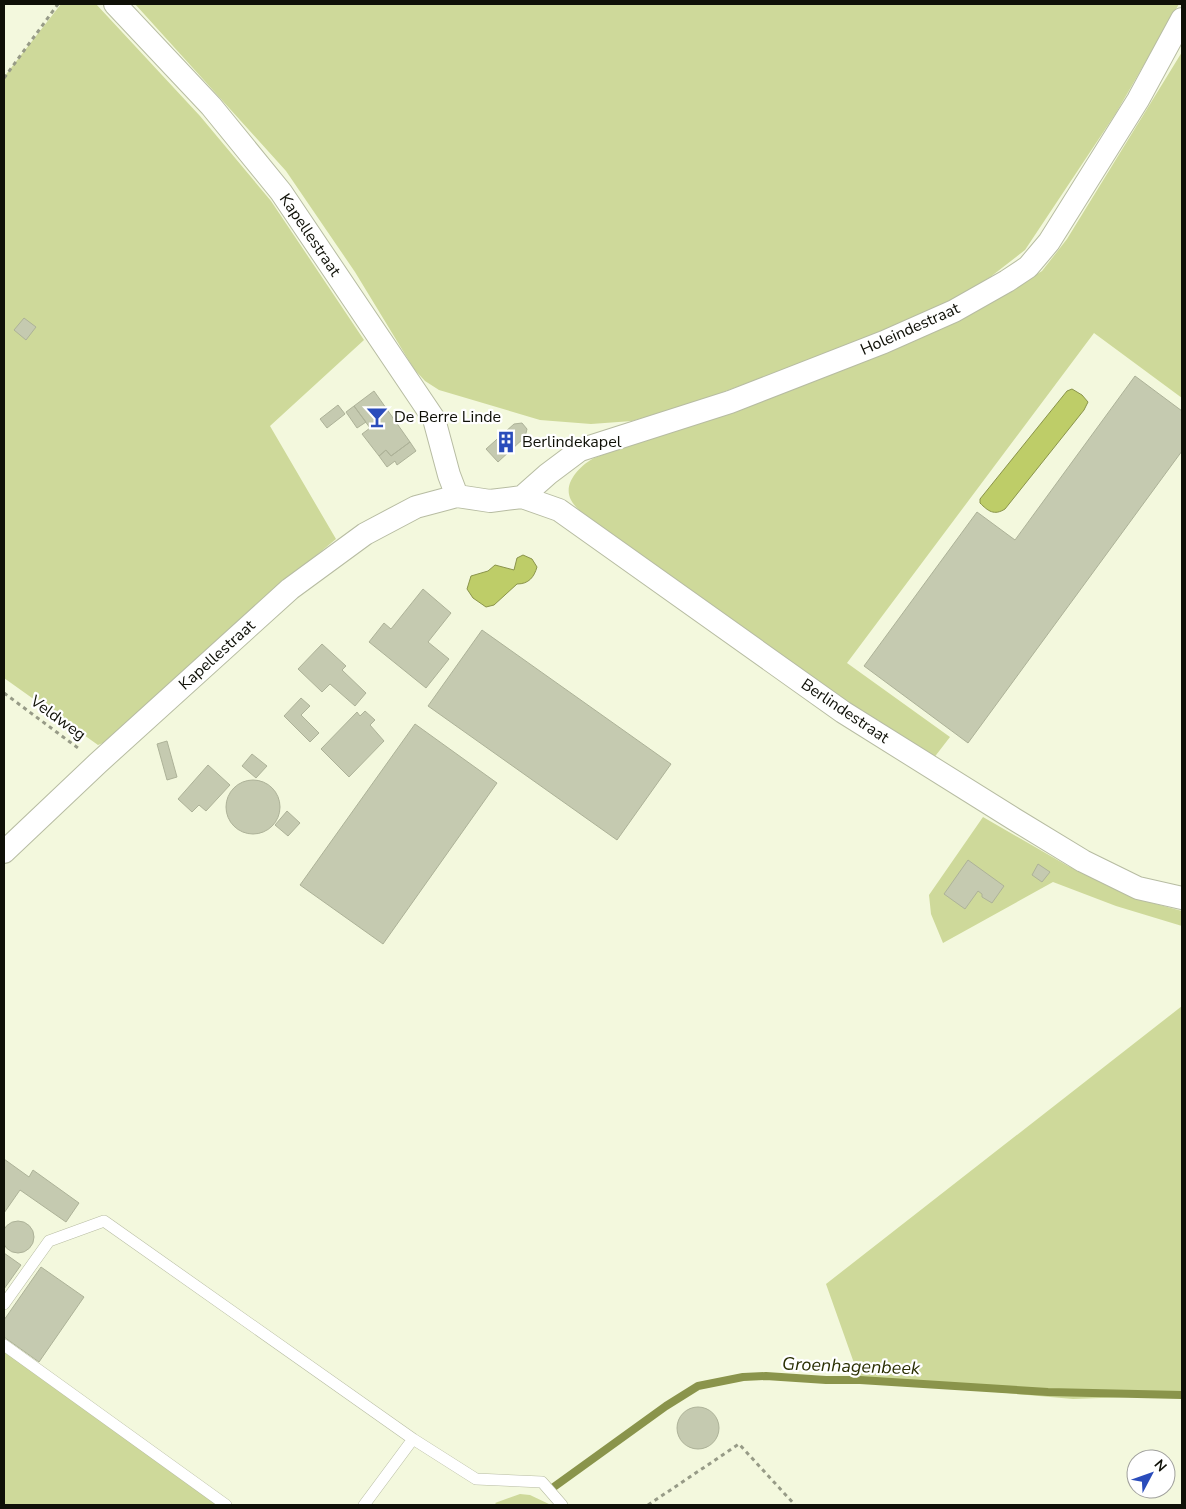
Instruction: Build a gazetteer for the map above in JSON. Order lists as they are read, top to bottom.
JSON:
{
  "streets": {
    "street": ["Kapellestraat", "Holeindestraat", "Berlindestraat"],
    "path": ["Veldweg"]
  },
  "crossings": [
    ["Kapellestraat", "Holeindestraat"],
    ["Kapellestraat", "Berlindestraat"],
    ["Kapellestraat", "Veldweg"],
    ["Holeindestraat", "Berlindestraat"]
  ],
  "water": ["Groenhagenbeek"],
  "places": {
    "bar": ["De Berre Linde"],
    "building": ["Berlindekapel"]
  },
  "north": "top right"
}
